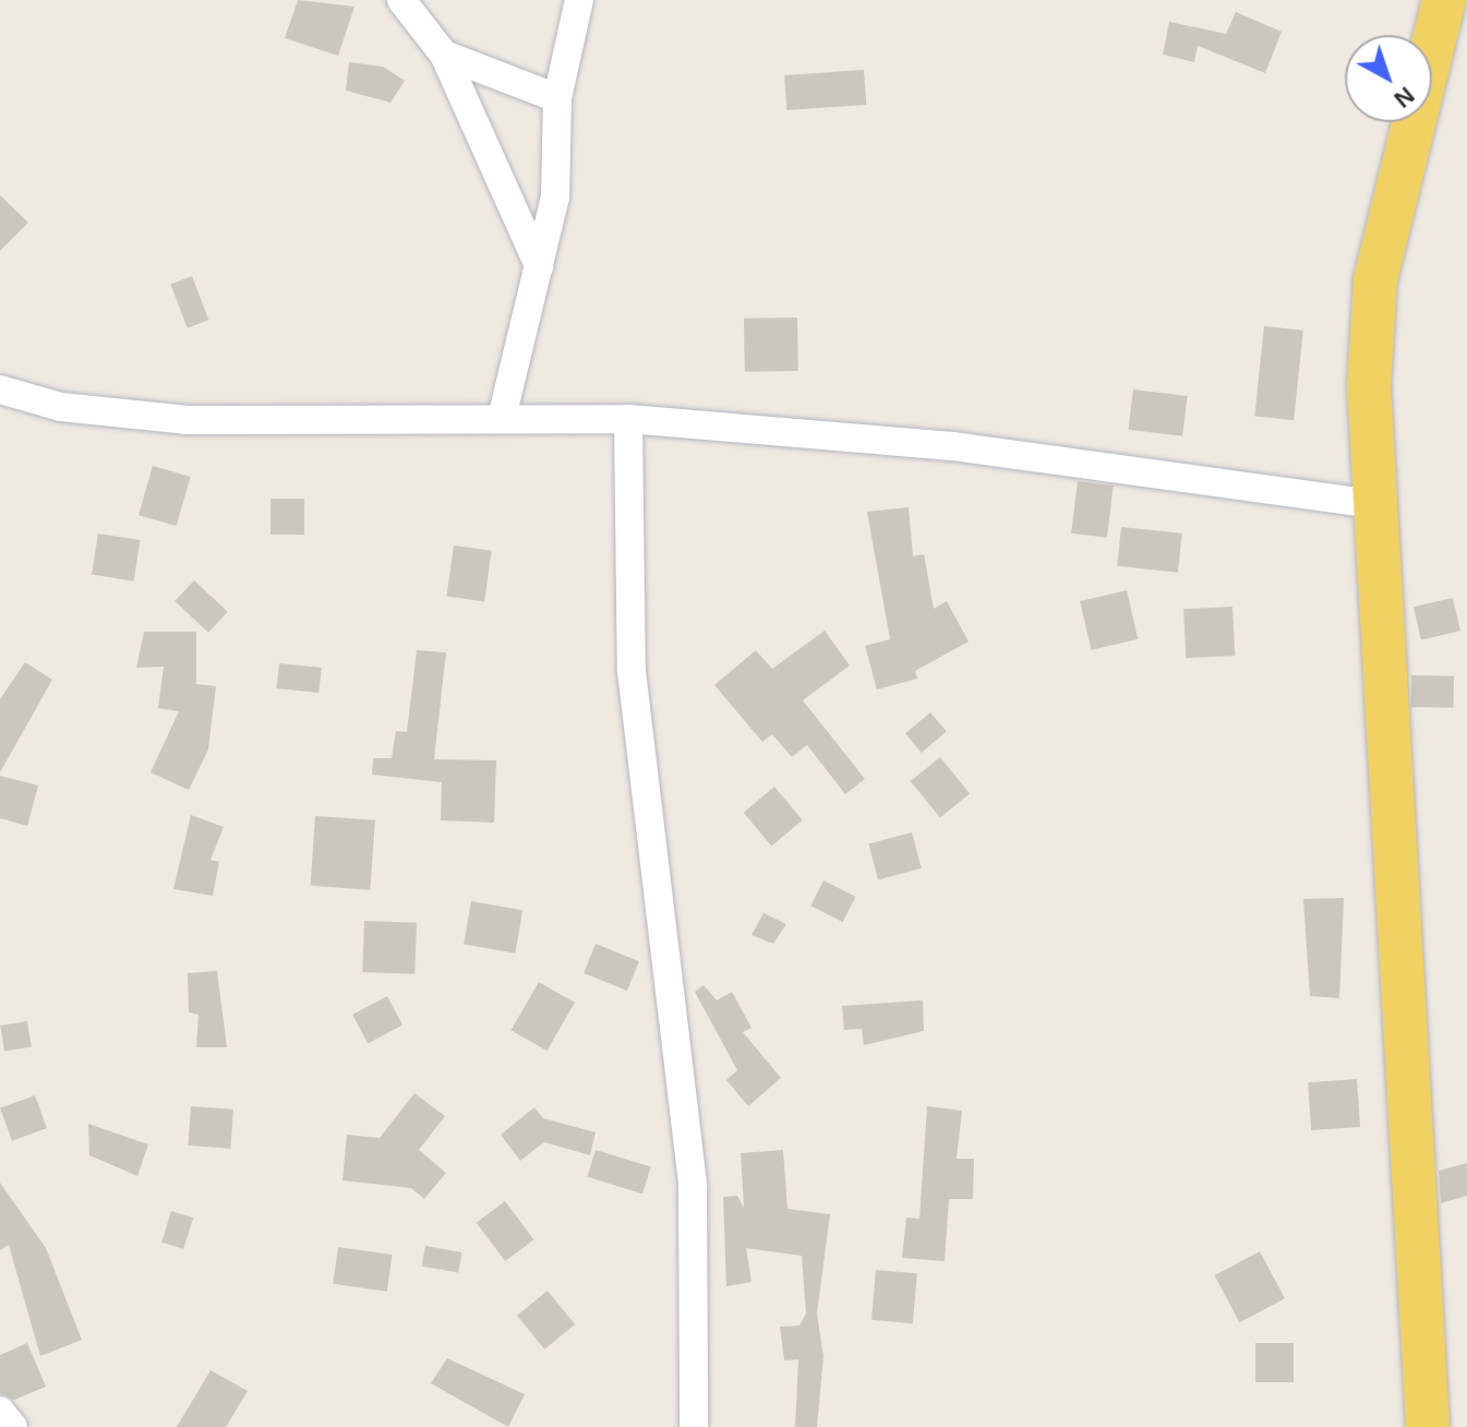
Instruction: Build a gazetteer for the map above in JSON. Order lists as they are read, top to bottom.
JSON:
{
  "north": "bottom right"
}
